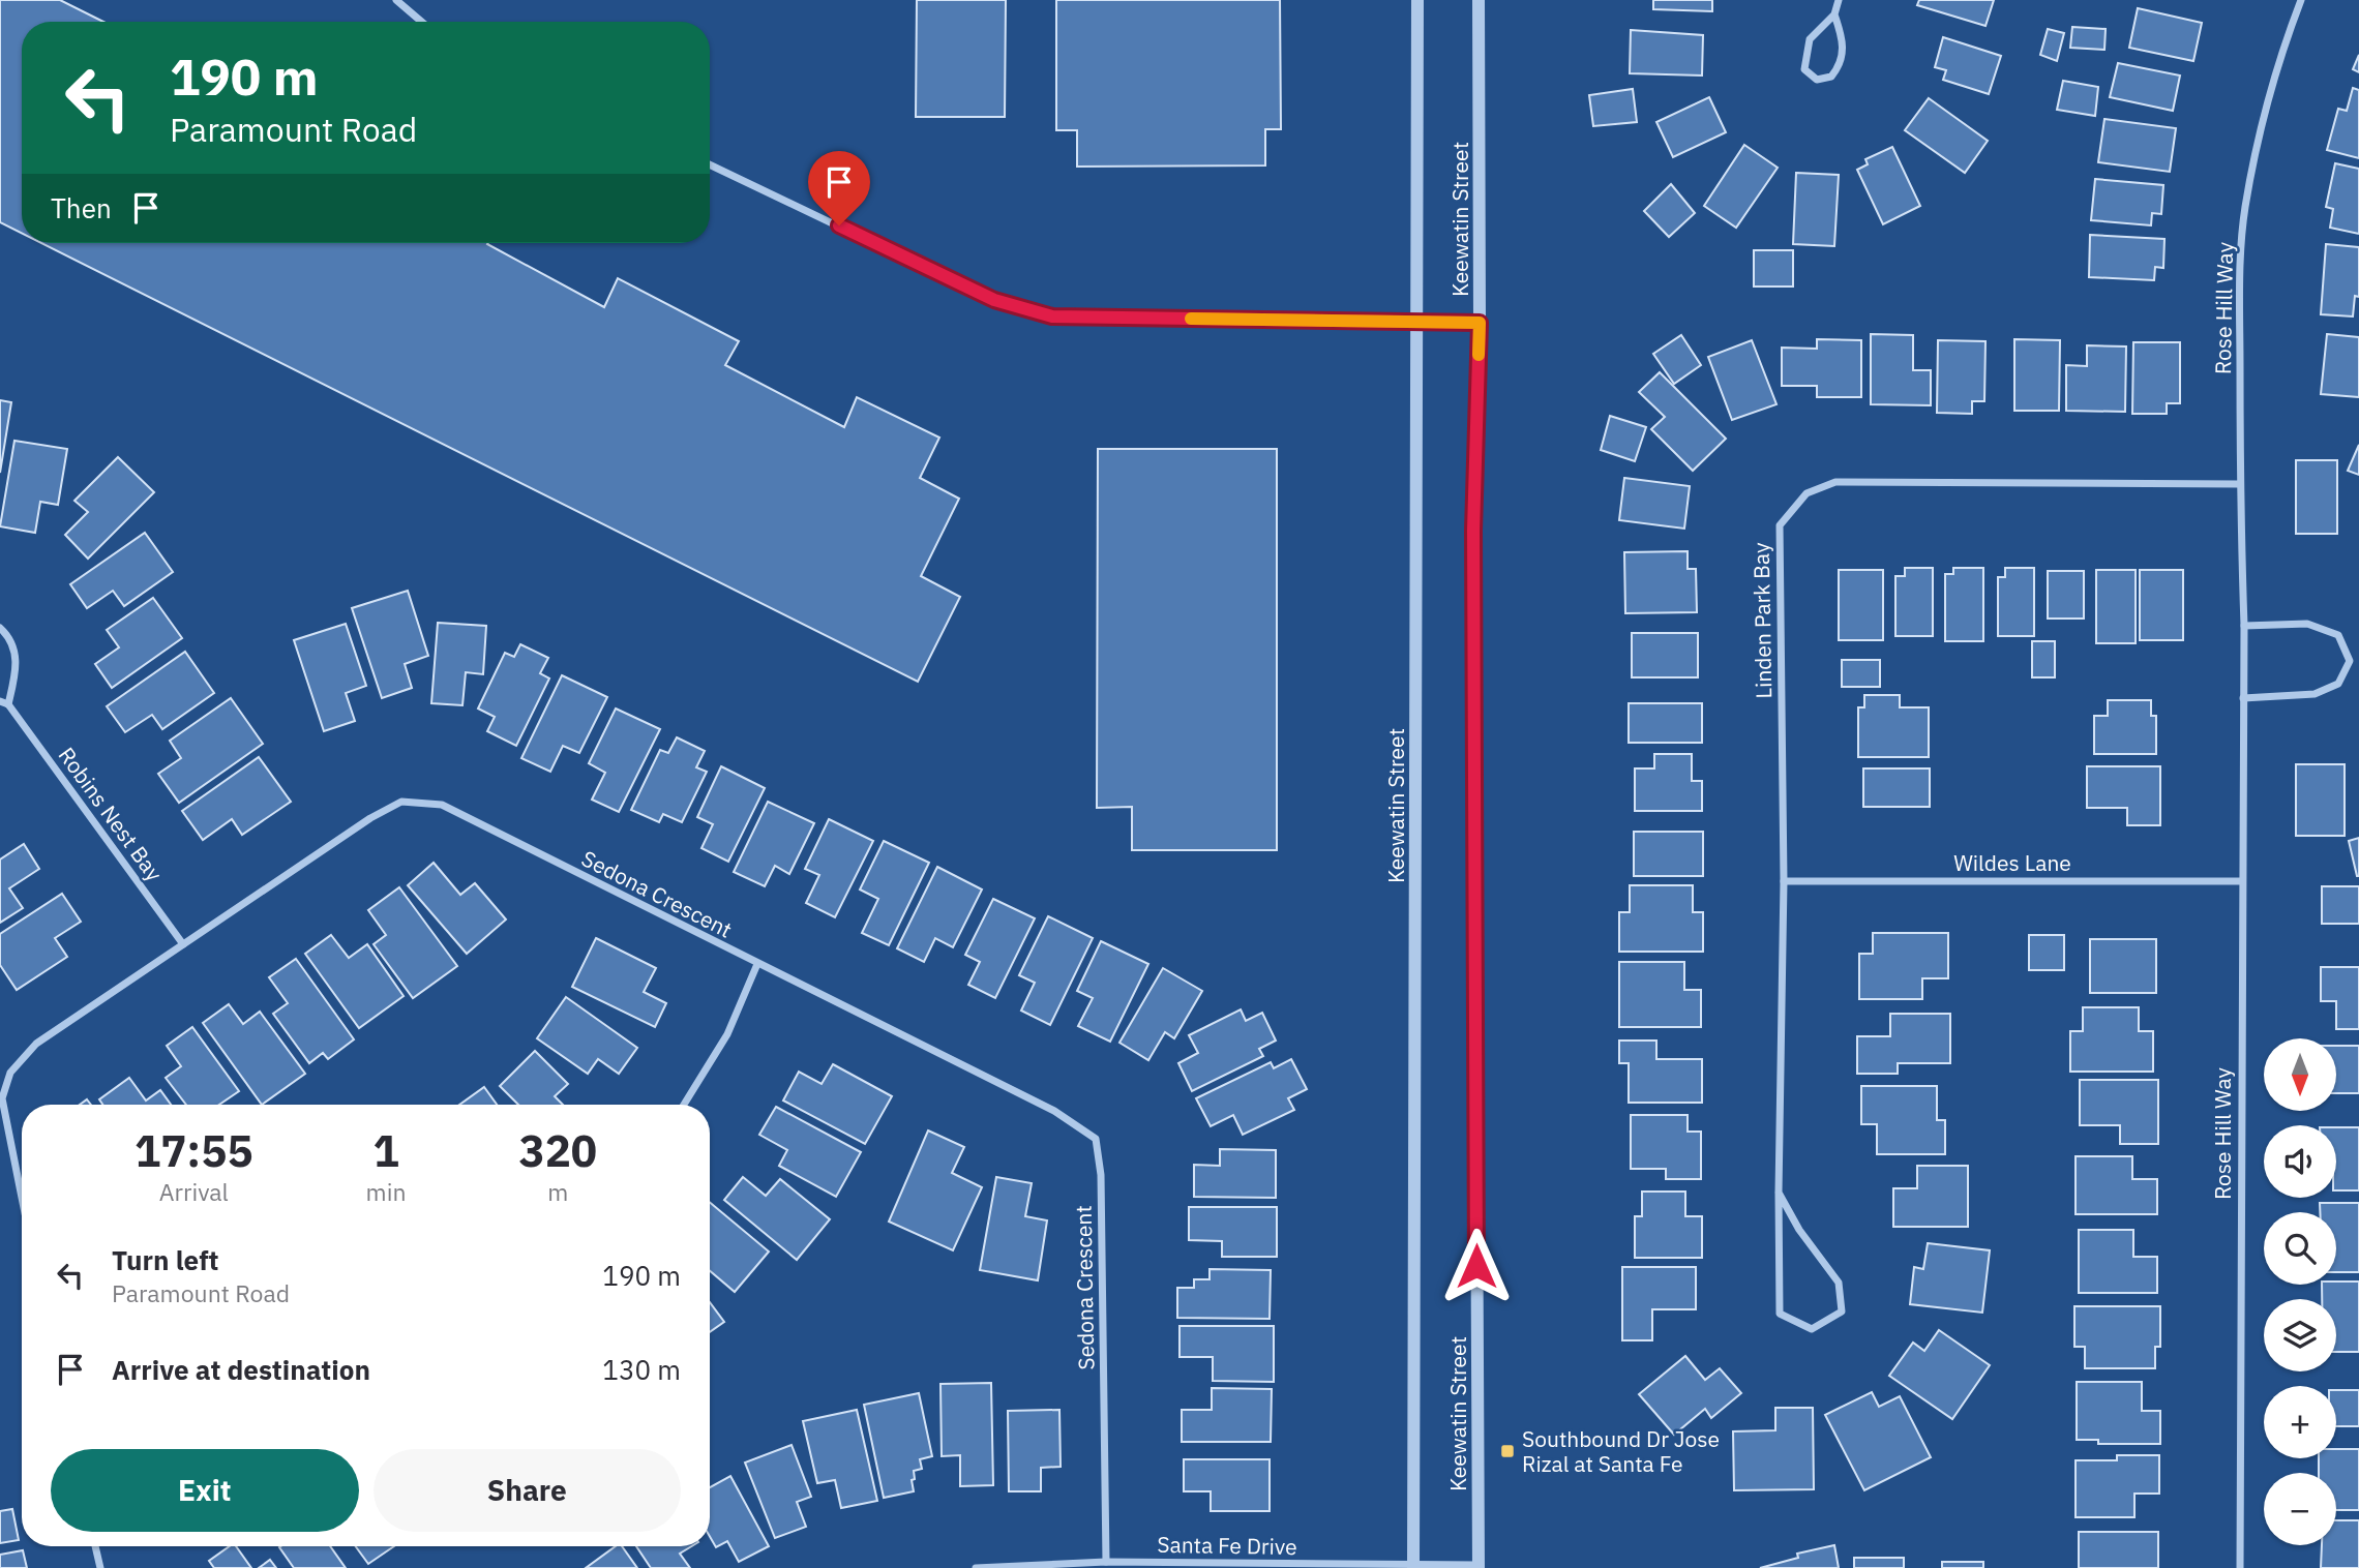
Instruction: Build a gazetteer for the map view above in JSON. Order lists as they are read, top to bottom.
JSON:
{
  "streets": {
    "street": [
      "Keewatin Street",
      "Rose Hill Way",
      "Linden Park Bay",
      "Robins Nest Bay",
      "Wildes Lane",
      "Sedona Crescent",
      "Santa Fe Drive"
    ]
  },
  "crossings": [
    ["Keewatin Street", "Santa Fe Drive"],
    ["Rose Hill Way", "Linden Park Bay"],
    ["Rose Hill Way", "Wildes Lane"],
    ["Linden Park Bay", "Wildes Lane"],
    ["Robins Nest Bay", "Sedona Crescent"],
    ["Sedona Crescent", "Santa Fe Drive"]
  ],
  "places": {
    "transit": ["Southbound Dr Jose Rizal at Santa Fe"]
  },
  "north": "bottom",
  "page": {
    "turn": ["190 m", "Paramount Road"],
    "then": "Then",
    "map_buttons": ["+", "−"],
    "eta": [
      "17:55",
      "Arrival",
      "1",
      "min",
      "320",
      "m"
    ],
    "list": [
      {
        "name": "Turn left",
        "note": "Paramount Road",
        "value": "190 m"
      },
      {
        "name": "Arrive at destination",
        "value": "130 m"
      }
    ],
    "buttons": ["Exit", "Share"]
  }
}
